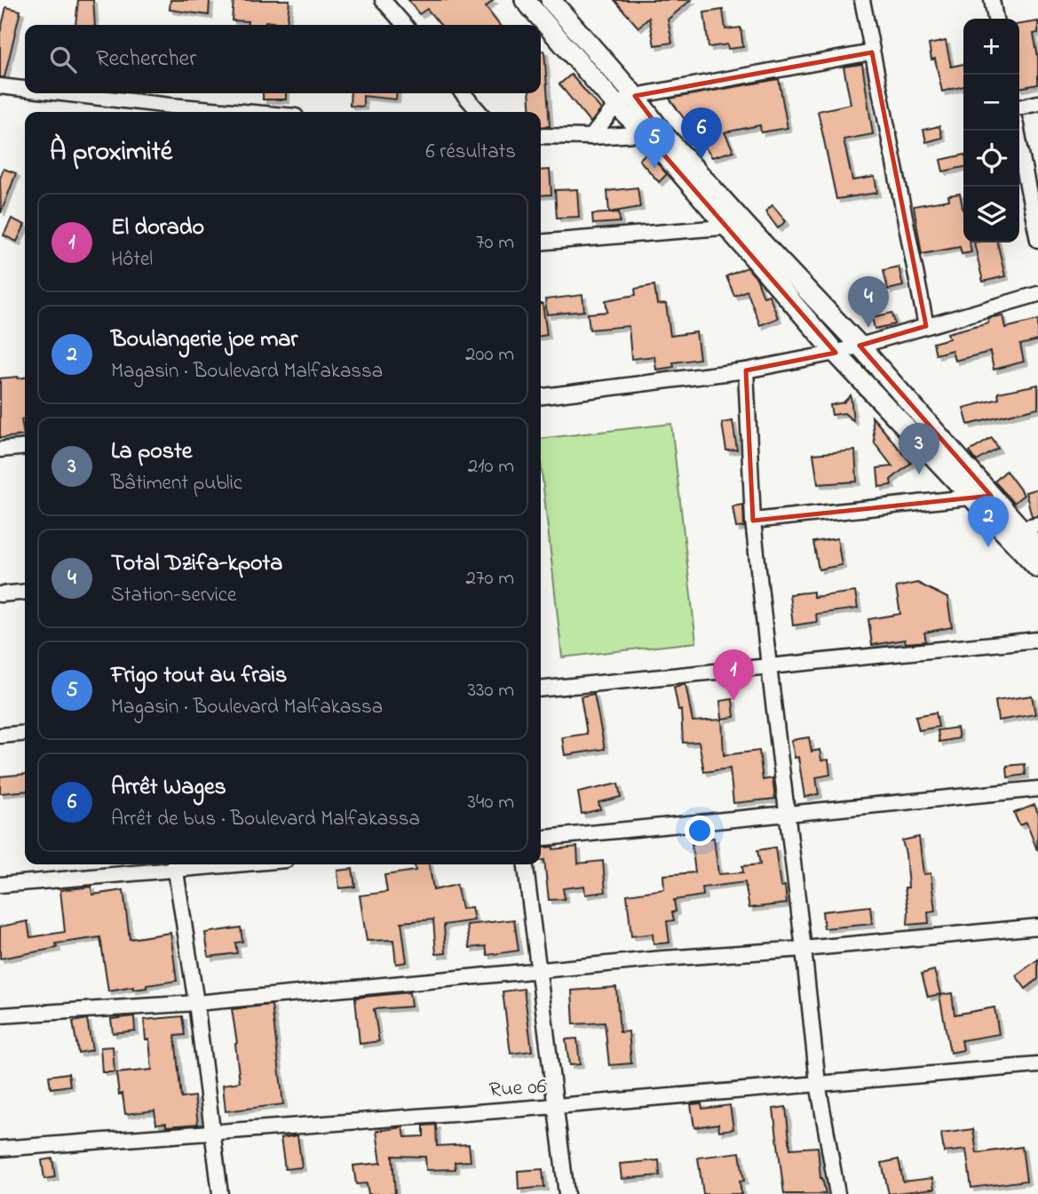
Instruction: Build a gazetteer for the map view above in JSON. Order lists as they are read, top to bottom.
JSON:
{
  "streets": {
    "street": ["Rue 06"]
  },
  "page": {
    "map_buttons": ["+", "−"],
    "search": "Rechercher",
    "pins": [
      "6",
      "5",
      "4",
      "3",
      "2",
      "1"
    ],
    "heading": ["À proximité", "6 résultats"],
    "list": [
      {
        "mark": "1",
        "name": "El dorado",
        "note": "Hôtel",
        "value": "70 m"
      },
      {
        "mark": "2",
        "name": "Boulangerie joe mar",
        "note": "Magasin · Boulevard Malfakassa",
        "value": "200 m"
      },
      {
        "mark": "3",
        "name": "La poste",
        "note": "Bâtiment public",
        "value": "210 m"
      },
      {
        "mark": "4",
        "name": "Total Dzifa-kpota",
        "note": "Station-service",
        "value": "270 m"
      },
      {
        "mark": "5",
        "name": "Frigo tout au frais",
        "note": "Magasin · Boulevard Malfakassa",
        "value": "330 m"
      },
      {
        "mark": "6",
        "name": "Arrêt Wages",
        "note": "Arrêt de bus · Boulevard Malfakassa",
        "value": "340 m"
      }
    ]
  }
}
